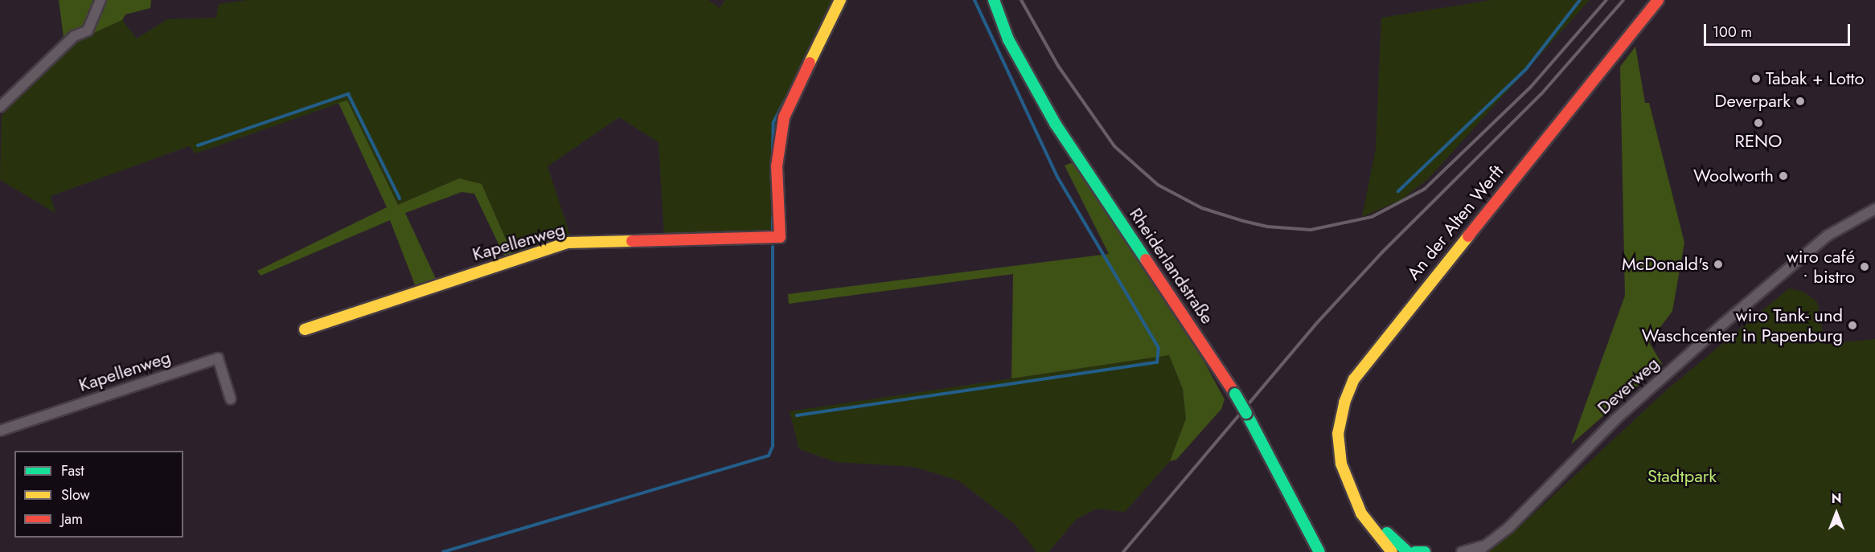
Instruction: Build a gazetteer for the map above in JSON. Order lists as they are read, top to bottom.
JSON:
{
  "streets": {
    "street": [
      "An der Alten Werft",
      "Kapellenweg",
      "Rheiderlandstraße",
      "Deverweg"
    ]
  },
  "parks": ["Stadtpark"],
  "places": [
    "Tabak + Lotto",
    "Deverpark",
    "RENO",
    "Woolworth",
    "McDonald's",
    "wiro café • bistro",
    "wiro Tank- und Waschcenter in Papenburg"
  ],
  "legend": ["Fast", "Slow", "Jam"],
  "scale_bar": "100 m",
  "north": "top"
}
